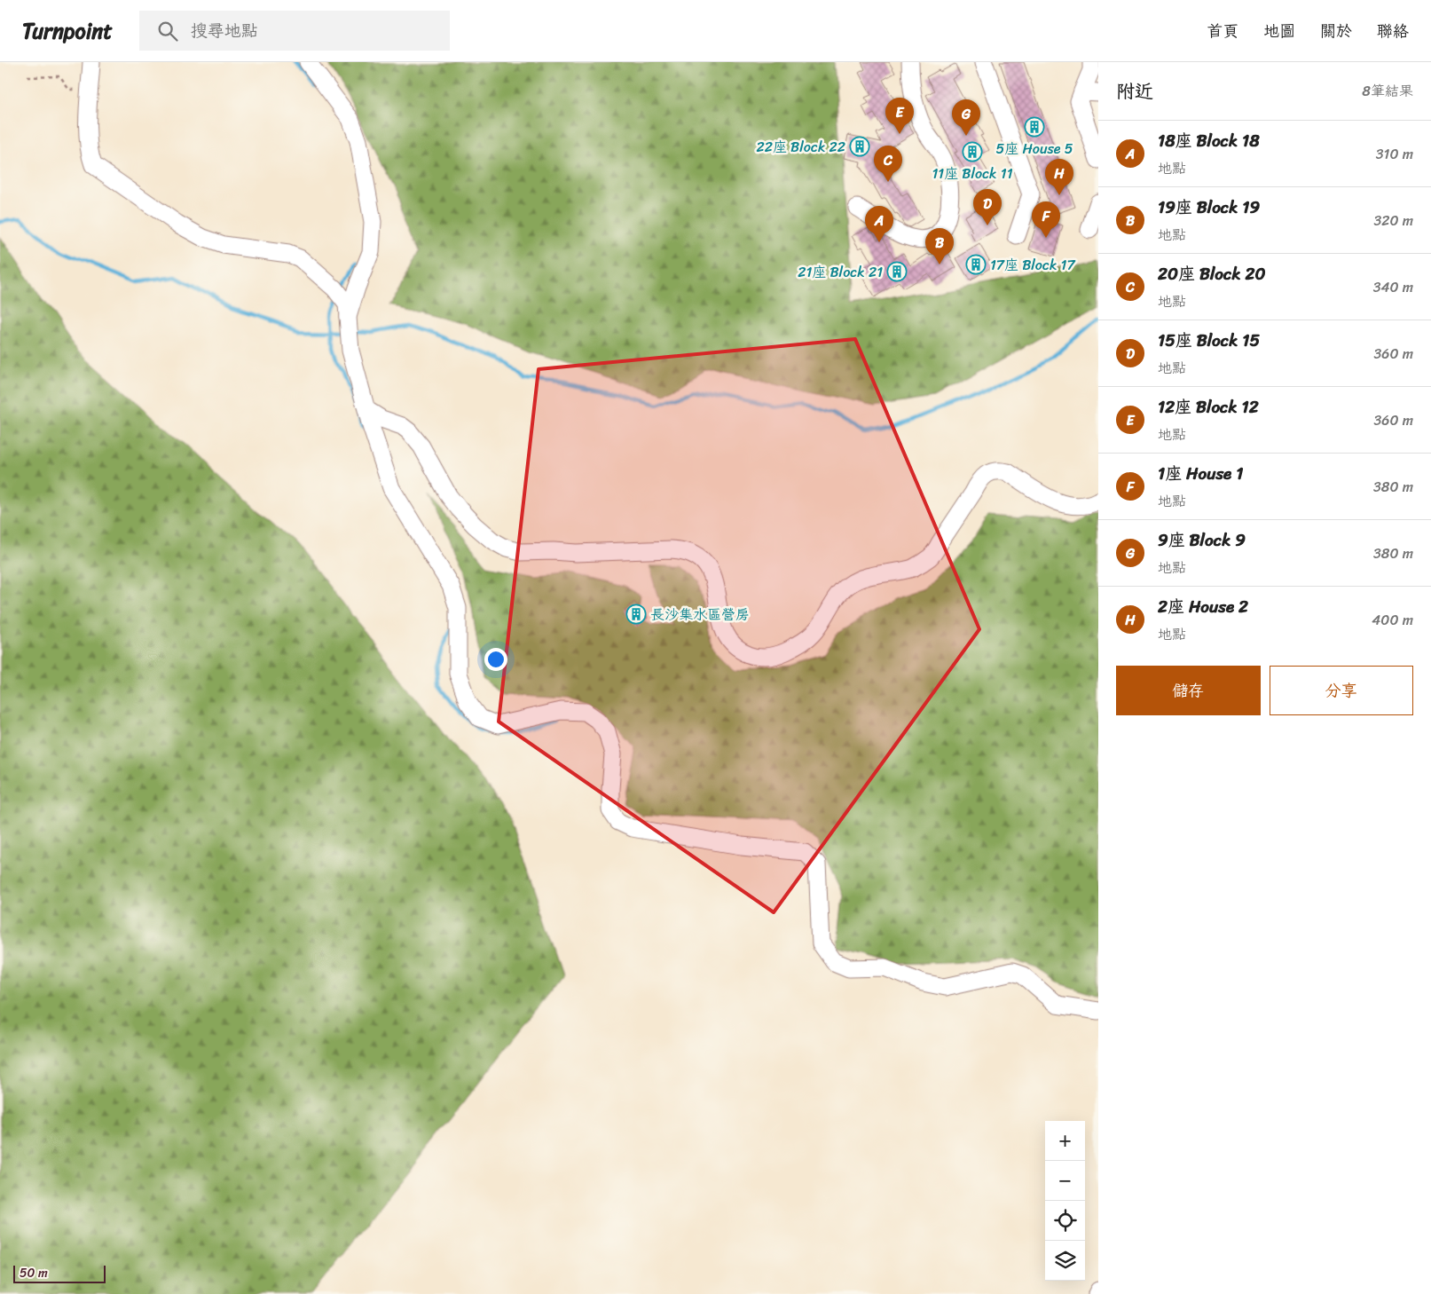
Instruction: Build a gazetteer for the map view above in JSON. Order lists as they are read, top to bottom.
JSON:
{
  "places": {
    "building": [
      "5座 House 5",
      "22座 Block 22",
      "11座 Block 11",
      "17座 Block 17",
      "21座 Block 21",
      "長沙集水區營房"
    ]
  },
  "scale_bar": "50 m",
  "page": {
    "header": "Turnpoint",
    "search": "搜尋地點",
    "nav": [
      "首頁",
      "地圖",
      "關於",
      "聯絡"
    ],
    "heading": ["附近", "8筆結果"],
    "pins": [
      "E",
      "G",
      "C",
      "H",
      "D",
      "F",
      "A",
      "B"
    ],
    "list": [
      {
        "mark": "A",
        "name": "18座 Block 18",
        "note": "地點",
        "value": "310 m"
      },
      {
        "mark": "B",
        "name": "19座 Block 19",
        "note": "地點",
        "value": "320 m"
      },
      {
        "mark": "C",
        "name": "20座 Block 20",
        "note": "地點",
        "value": "340 m"
      },
      {
        "mark": "D",
        "name": "15座 Block 15",
        "note": "地點",
        "value": "360 m"
      },
      {
        "mark": "E",
        "name": "12座 Block 12",
        "note": "地點",
        "value": "360 m"
      },
      {
        "mark": "F",
        "name": "1座 House 1",
        "note": "地點",
        "value": "380 m"
      },
      {
        "mark": "G",
        "name": "9座 Block 9",
        "note": "地點",
        "value": "380 m"
      },
      {
        "mark": "H",
        "name": "2座 House 2",
        "note": "地點",
        "value": "400 m"
      }
    ],
    "buttons": ["儲存", "分享"],
    "map_buttons": ["+", "−"],
    "scale": "50 m"
  }
}
